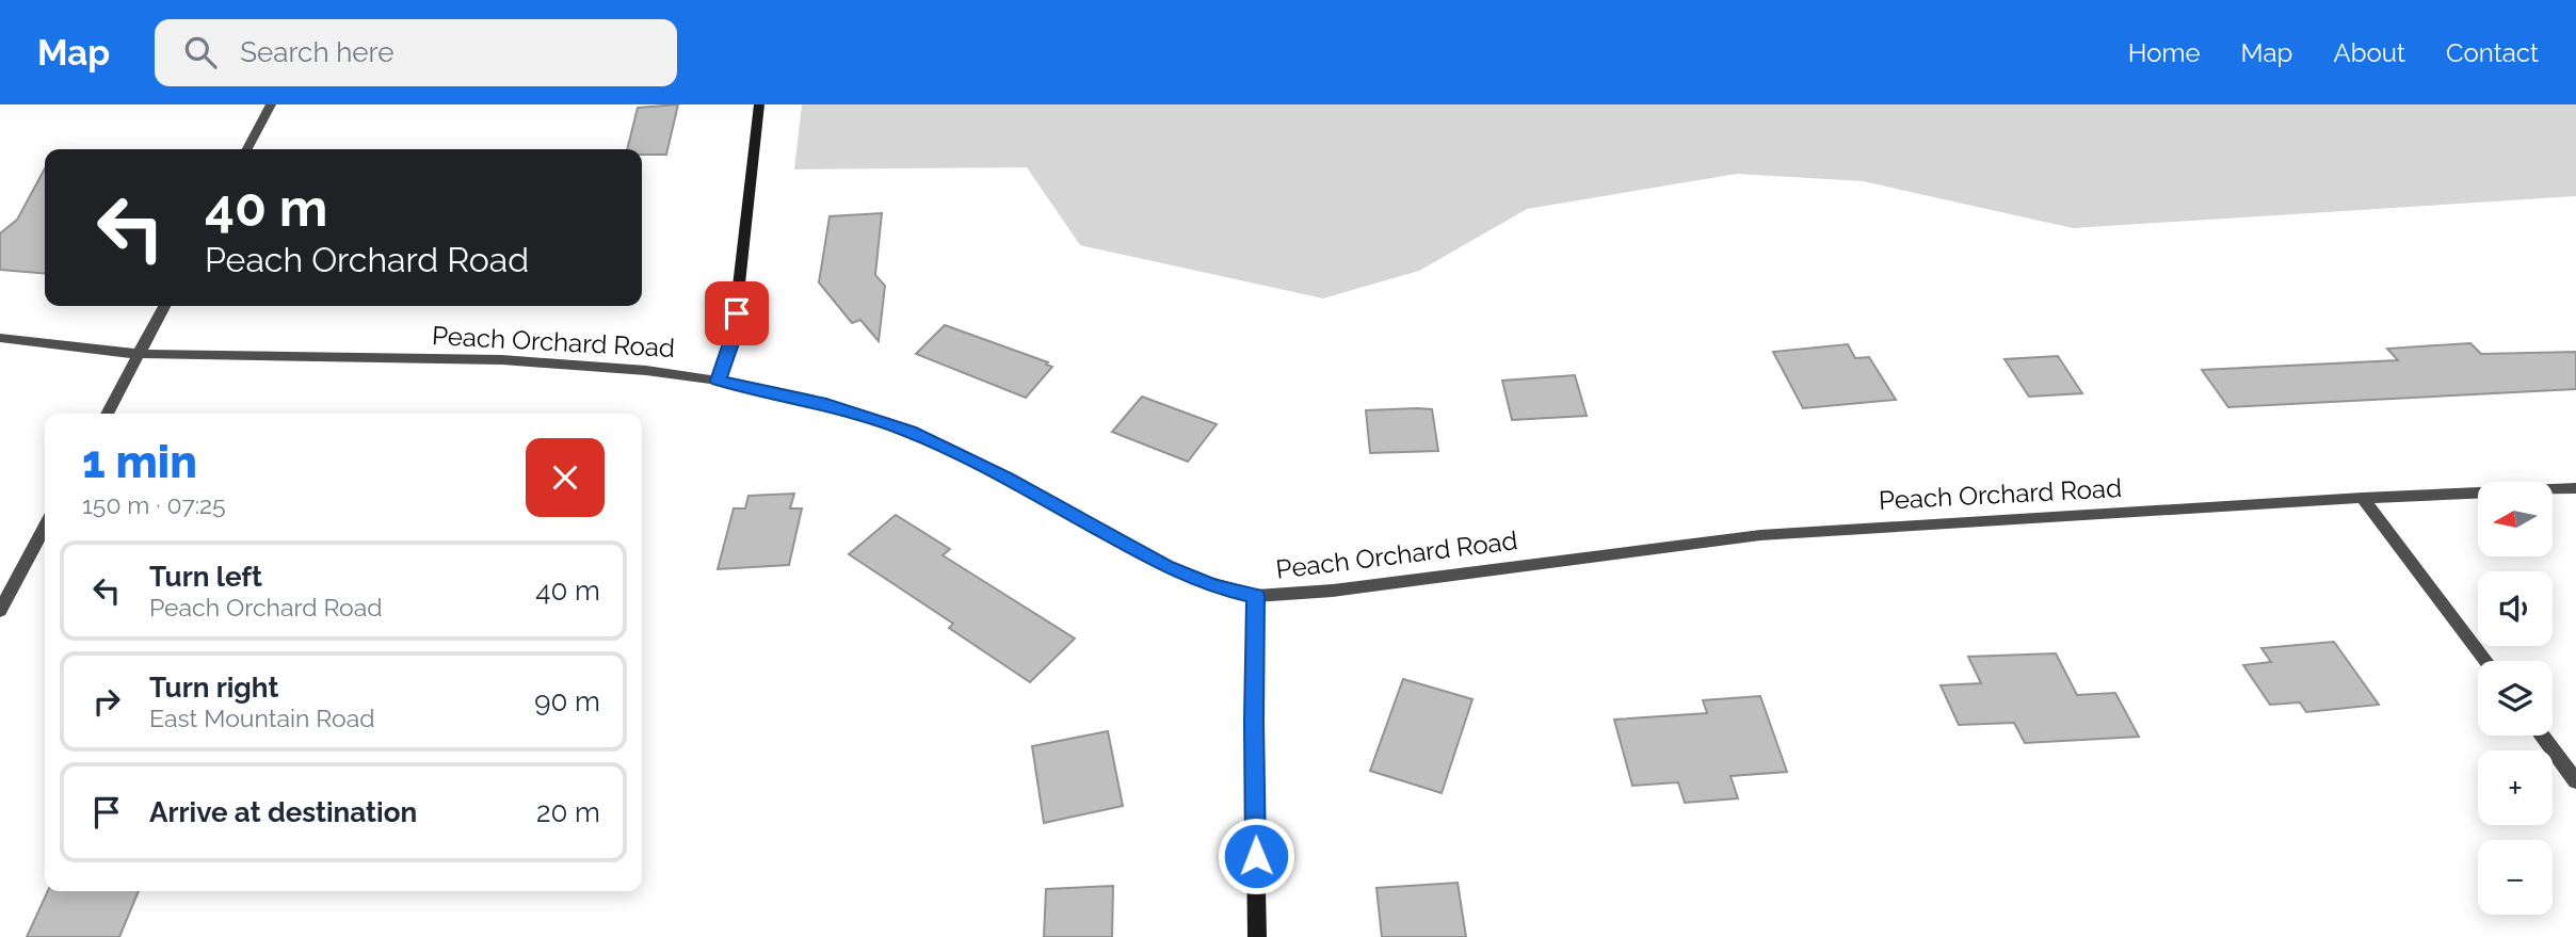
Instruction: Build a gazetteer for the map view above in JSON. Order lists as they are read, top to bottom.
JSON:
{
  "streets": {
    "street": ["Peach Orchard Road"]
  },
  "north": "left",
  "page": {
    "header": "Map",
    "search": "Search here",
    "nav": [
      "Home",
      "Map",
      "About",
      "Contact"
    ],
    "turn": ["40 m", "Peach Orchard Road"],
    "heading": ["1 min", "150 m · 07:25"],
    "map_buttons": ["+", "−"],
    "list": [
      {
        "name": "Turn left",
        "note": "Peach Orchard Road",
        "value": "40 m"
      },
      {
        "name": "Turn right",
        "note": "East Mountain Road",
        "value": "90 m"
      },
      {
        "name": "Arrive at destination",
        "value": "20 m"
      }
    ]
  }
}
